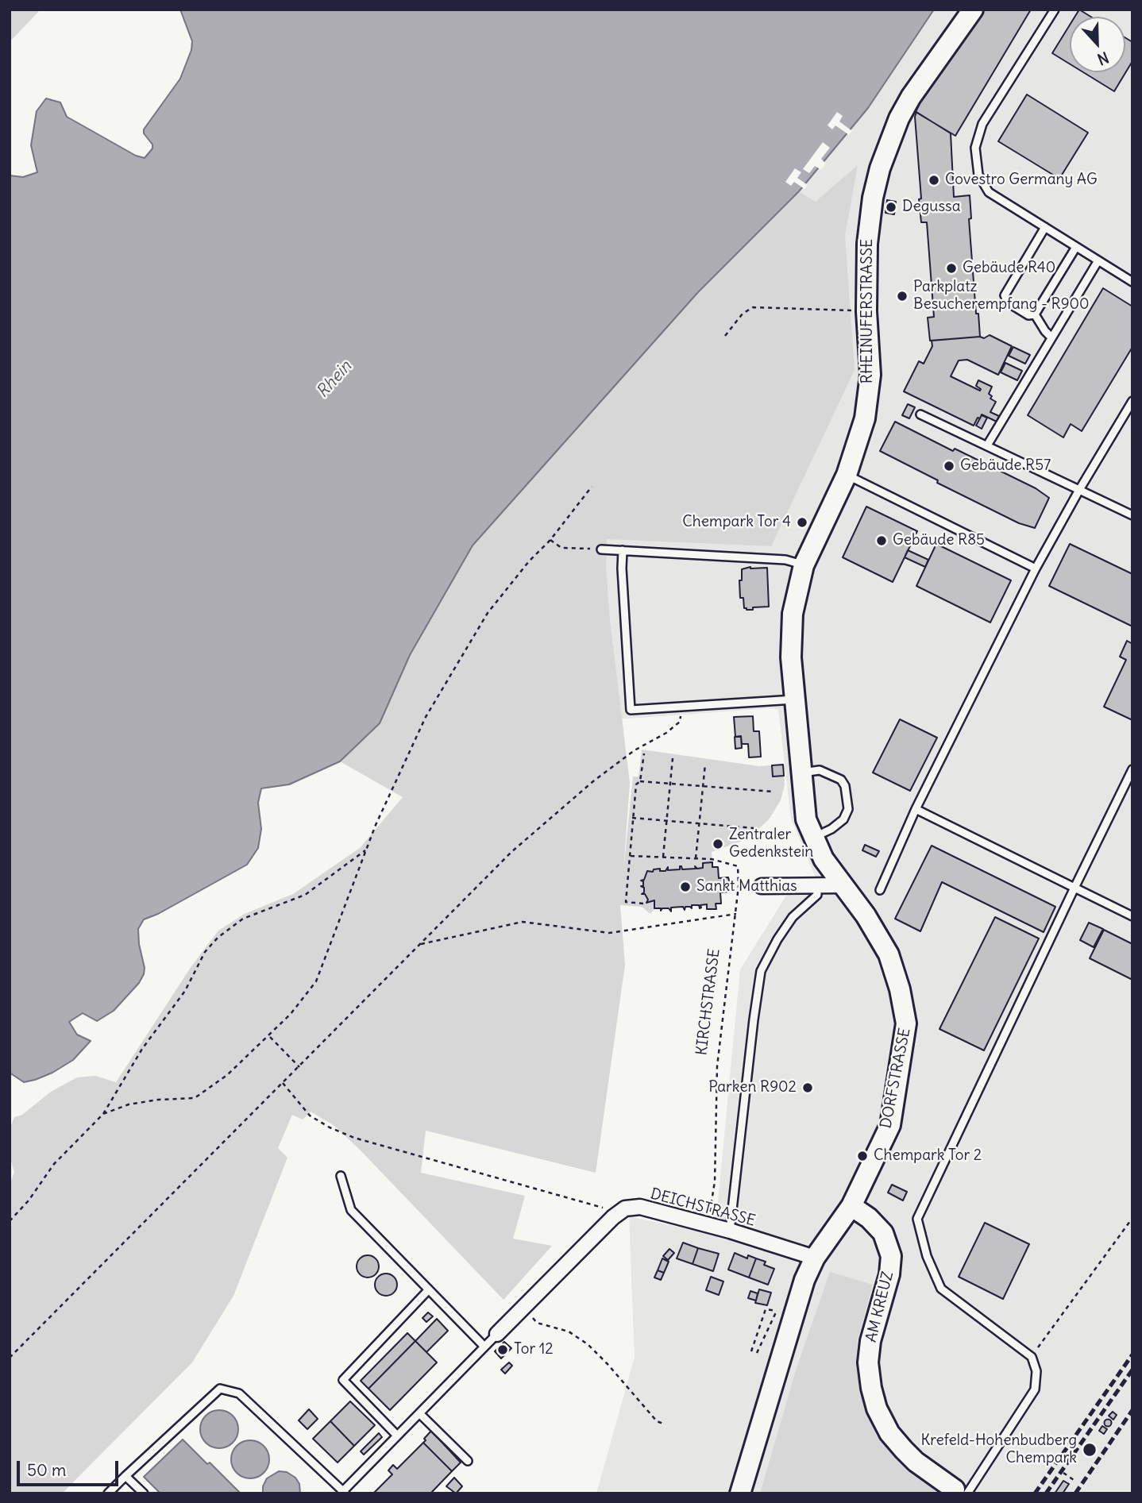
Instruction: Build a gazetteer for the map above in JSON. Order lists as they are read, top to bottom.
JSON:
{
  "streets": {
    "street": [
      "RHEINUFERSTRASSE",
      "DORFSTRASSE",
      "DEICHSTRASSE",
      "AM KREUZ"
    ],
    "path": ["KIRCHSTRASSE"]
  },
  "crossings": [
    ["RHEINUFERSTRASSE", "DORFSTRASSE"],
    ["KIRCHSTRASSE", "DEICHSTRASSE"],
    ["DORFSTRASSE", "DEICHSTRASSE"],
    ["DORFSTRASSE", "AM KREUZ"]
  ],
  "water": ["Rhein"],
  "places": [
    "Covestro Germany AG",
    "Degussa",
    "Gebäude R40",
    "Parkplatz Besucherempfang - R900",
    "Gebäude R57",
    "Chempark Tor 4",
    "Gebäude R85",
    "Zentraler Gedenkstein",
    "Sankt Matthias",
    "Parken R902",
    "Chempark Tor 2",
    "Tor 12",
    "Krefeld-Hohenbudberg Chempark"
  ],
  "scale_bar": "50 m",
  "north": "bottom"
}
